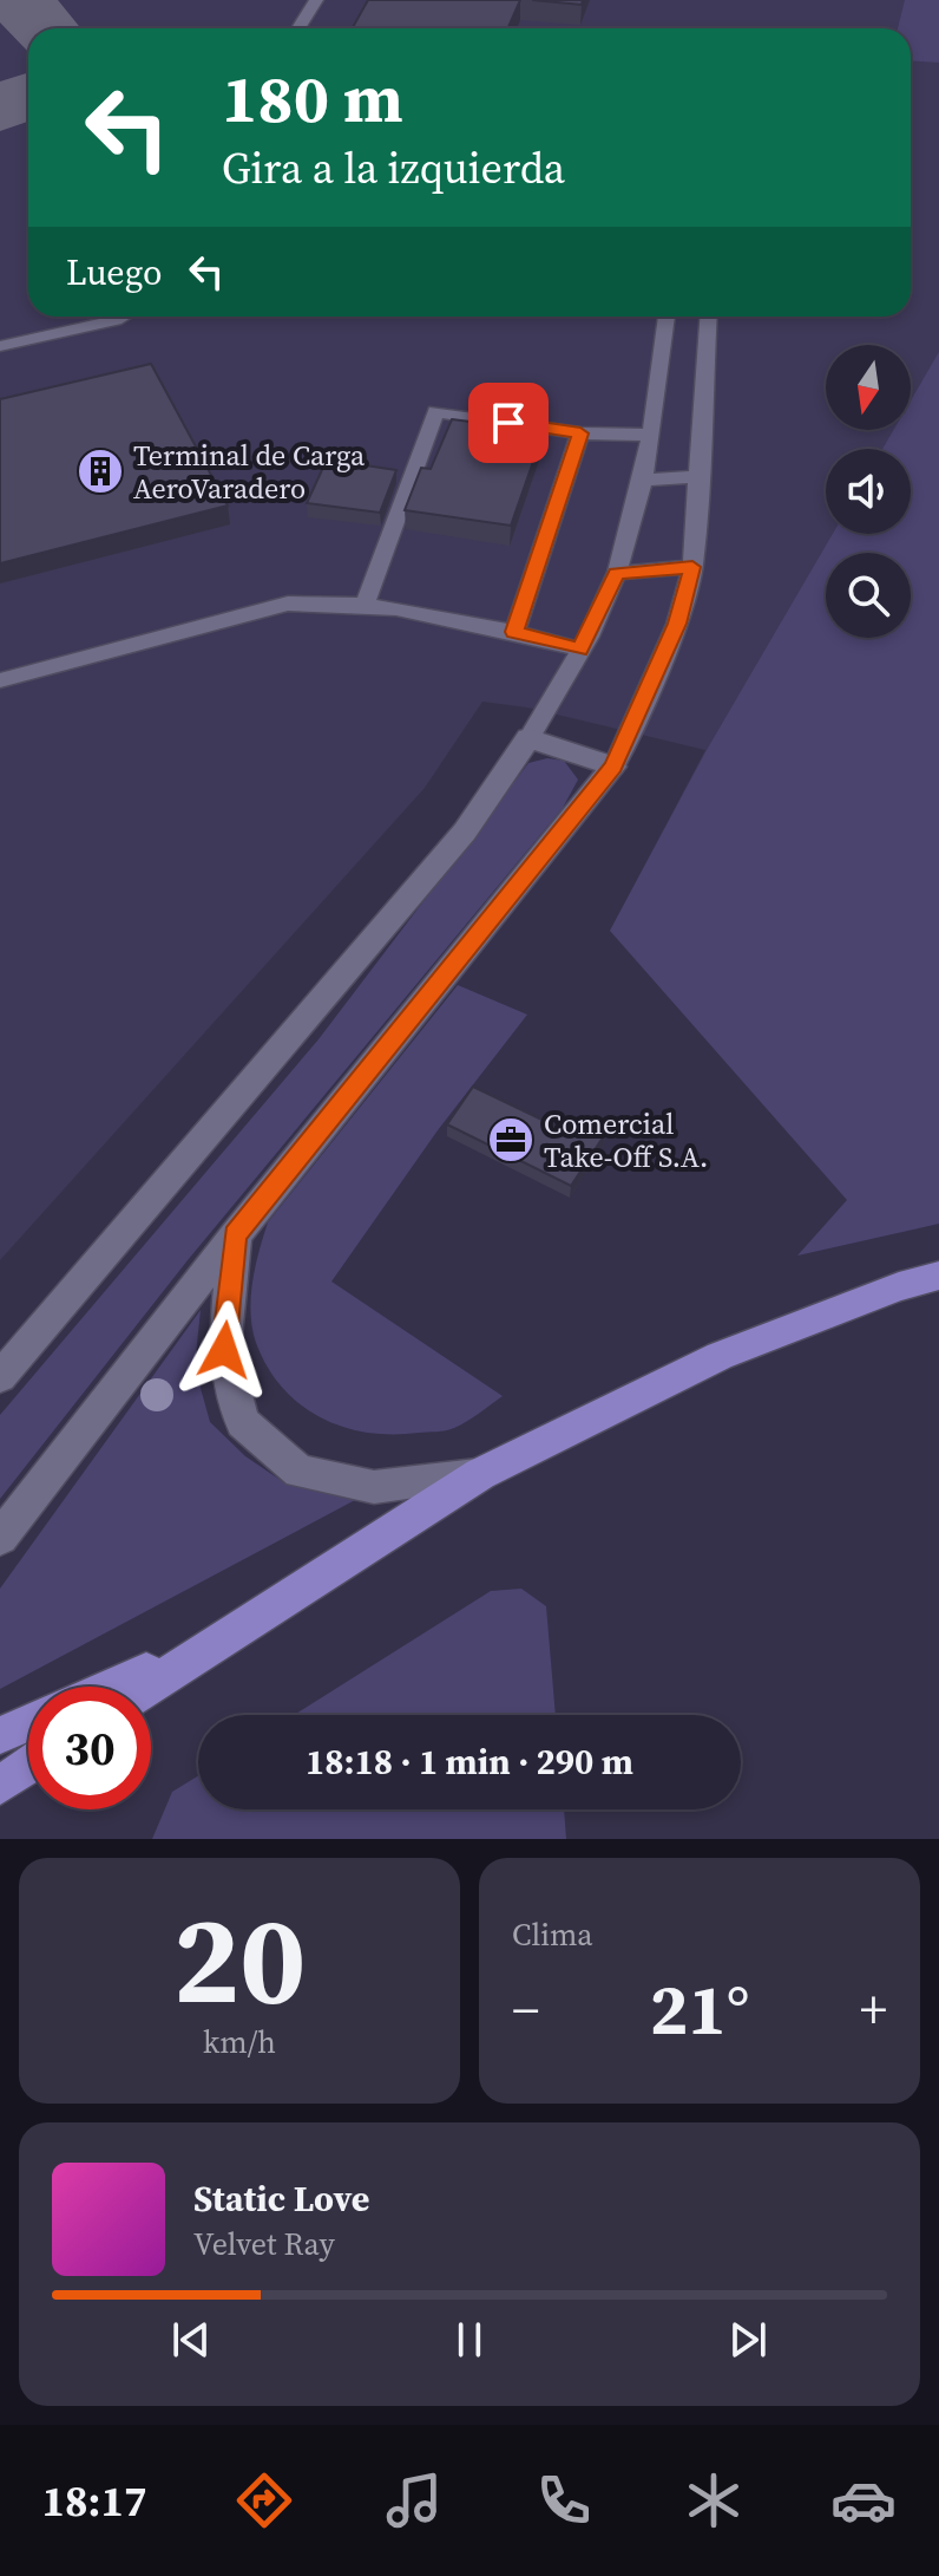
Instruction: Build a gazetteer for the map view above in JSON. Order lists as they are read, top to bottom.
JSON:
{
  "places": {
    "building": ["Terminal de Carga AeroVaradero"],
    "office": ["Comercial Take-Off S.A."]
  },
  "north": "bottom",
  "page": {
    "turn": ["180 m", "Gira a la izquierda"],
    "then": "Luego",
    "limit": "30",
    "trip": "18:18 · 1 min · 290 m",
    "tile": [
      ["20", "km/h"],
      "Clima"
    ],
    "heat": ["−", "21°", "+"],
    "song": ["Static Love", "Velvet Ray"],
    "tabs": "18:17"
  }
}
